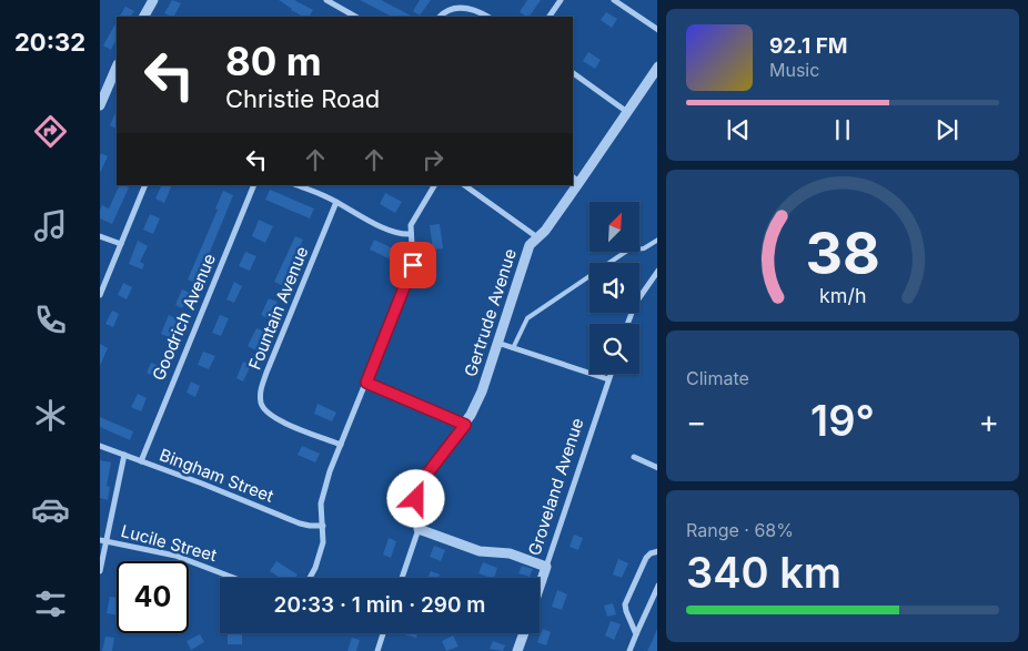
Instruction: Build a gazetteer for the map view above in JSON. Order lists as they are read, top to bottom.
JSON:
{
  "streets": {
    "street": [
      "Fountain Avenue",
      "Gertrude Avenue",
      "Goodrich Avenue",
      "Bingham Street",
      "Groveland Avenue",
      "Lucile Street"
    ]
  },
  "crossings": [
    ["Goodrich Avenue", "Bingham Street"]
  ],
  "north": "top right",
  "page": {
    "tabs": "20:32",
    "turn": ["80 m", "Christie Road"],
    "song": ["92.1 FM", "Music"],
    "tile": [
      "Climate",
      ["Range · 68%", "340 km"]
    ],
    "heat": ["−", "19°", "+"],
    "limit": "40",
    "trip": "20:33 · 1 min · 290 m",
    "gauge": ["38", "km/h"]
  }
}
